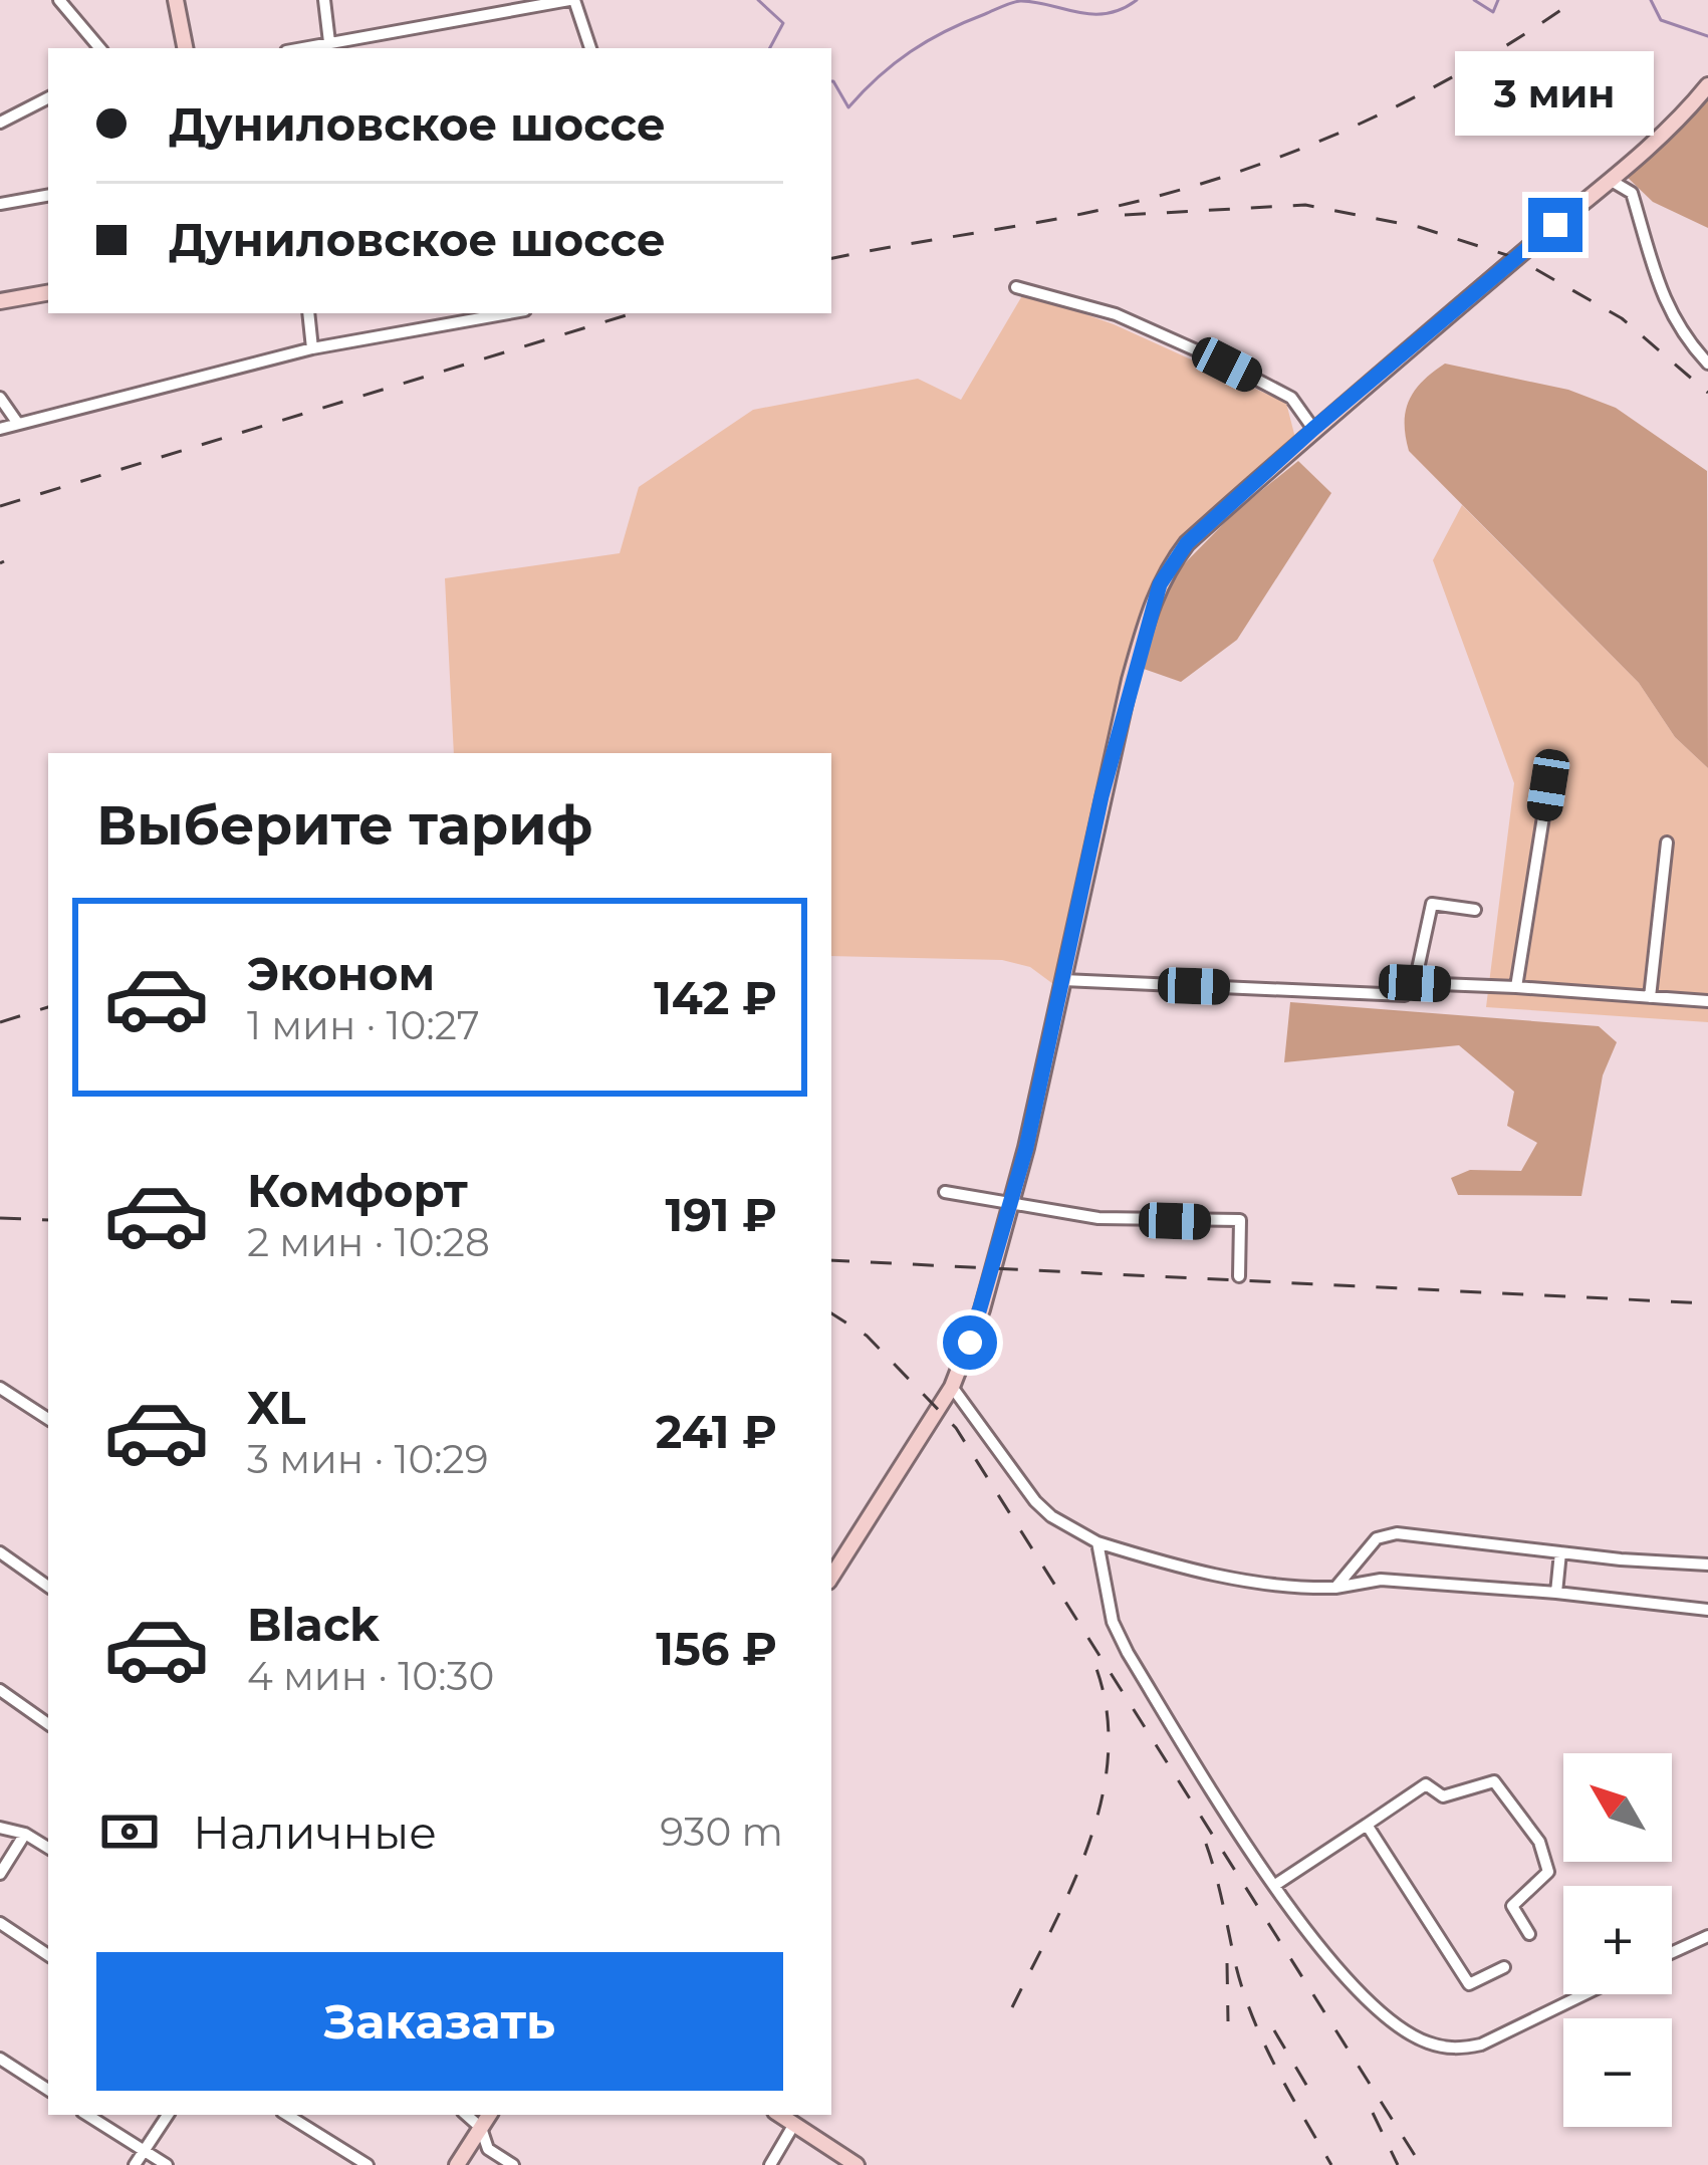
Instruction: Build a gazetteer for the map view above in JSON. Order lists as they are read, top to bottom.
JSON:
{
  "north": "top left",
  "page": {
    "banner": ["Дуниловское шоссе", "Дуниловское шоссе"],
    "bubble": "3 мин",
    "heading": "Выберите тариф",
    "list": [
      {
        "name": "Эконом",
        "note": "1 мин · 10:27",
        "value": "142 ₽"
      },
      {
        "name": "Комфорт",
        "note": "2 мин · 10:28",
        "value": "191 ₽"
      },
      {
        "name": "XL",
        "note": "3 мин · 10:29",
        "value": "241 ₽"
      },
      {
        "name": "Black",
        "note": "4 мин · 10:30",
        "value": "156 ₽"
      }
    ],
    "map_buttons": ["+", "−"],
    "pay": ["Наличные", "930 m"],
    "buttons": "Заказать"
  }
}
